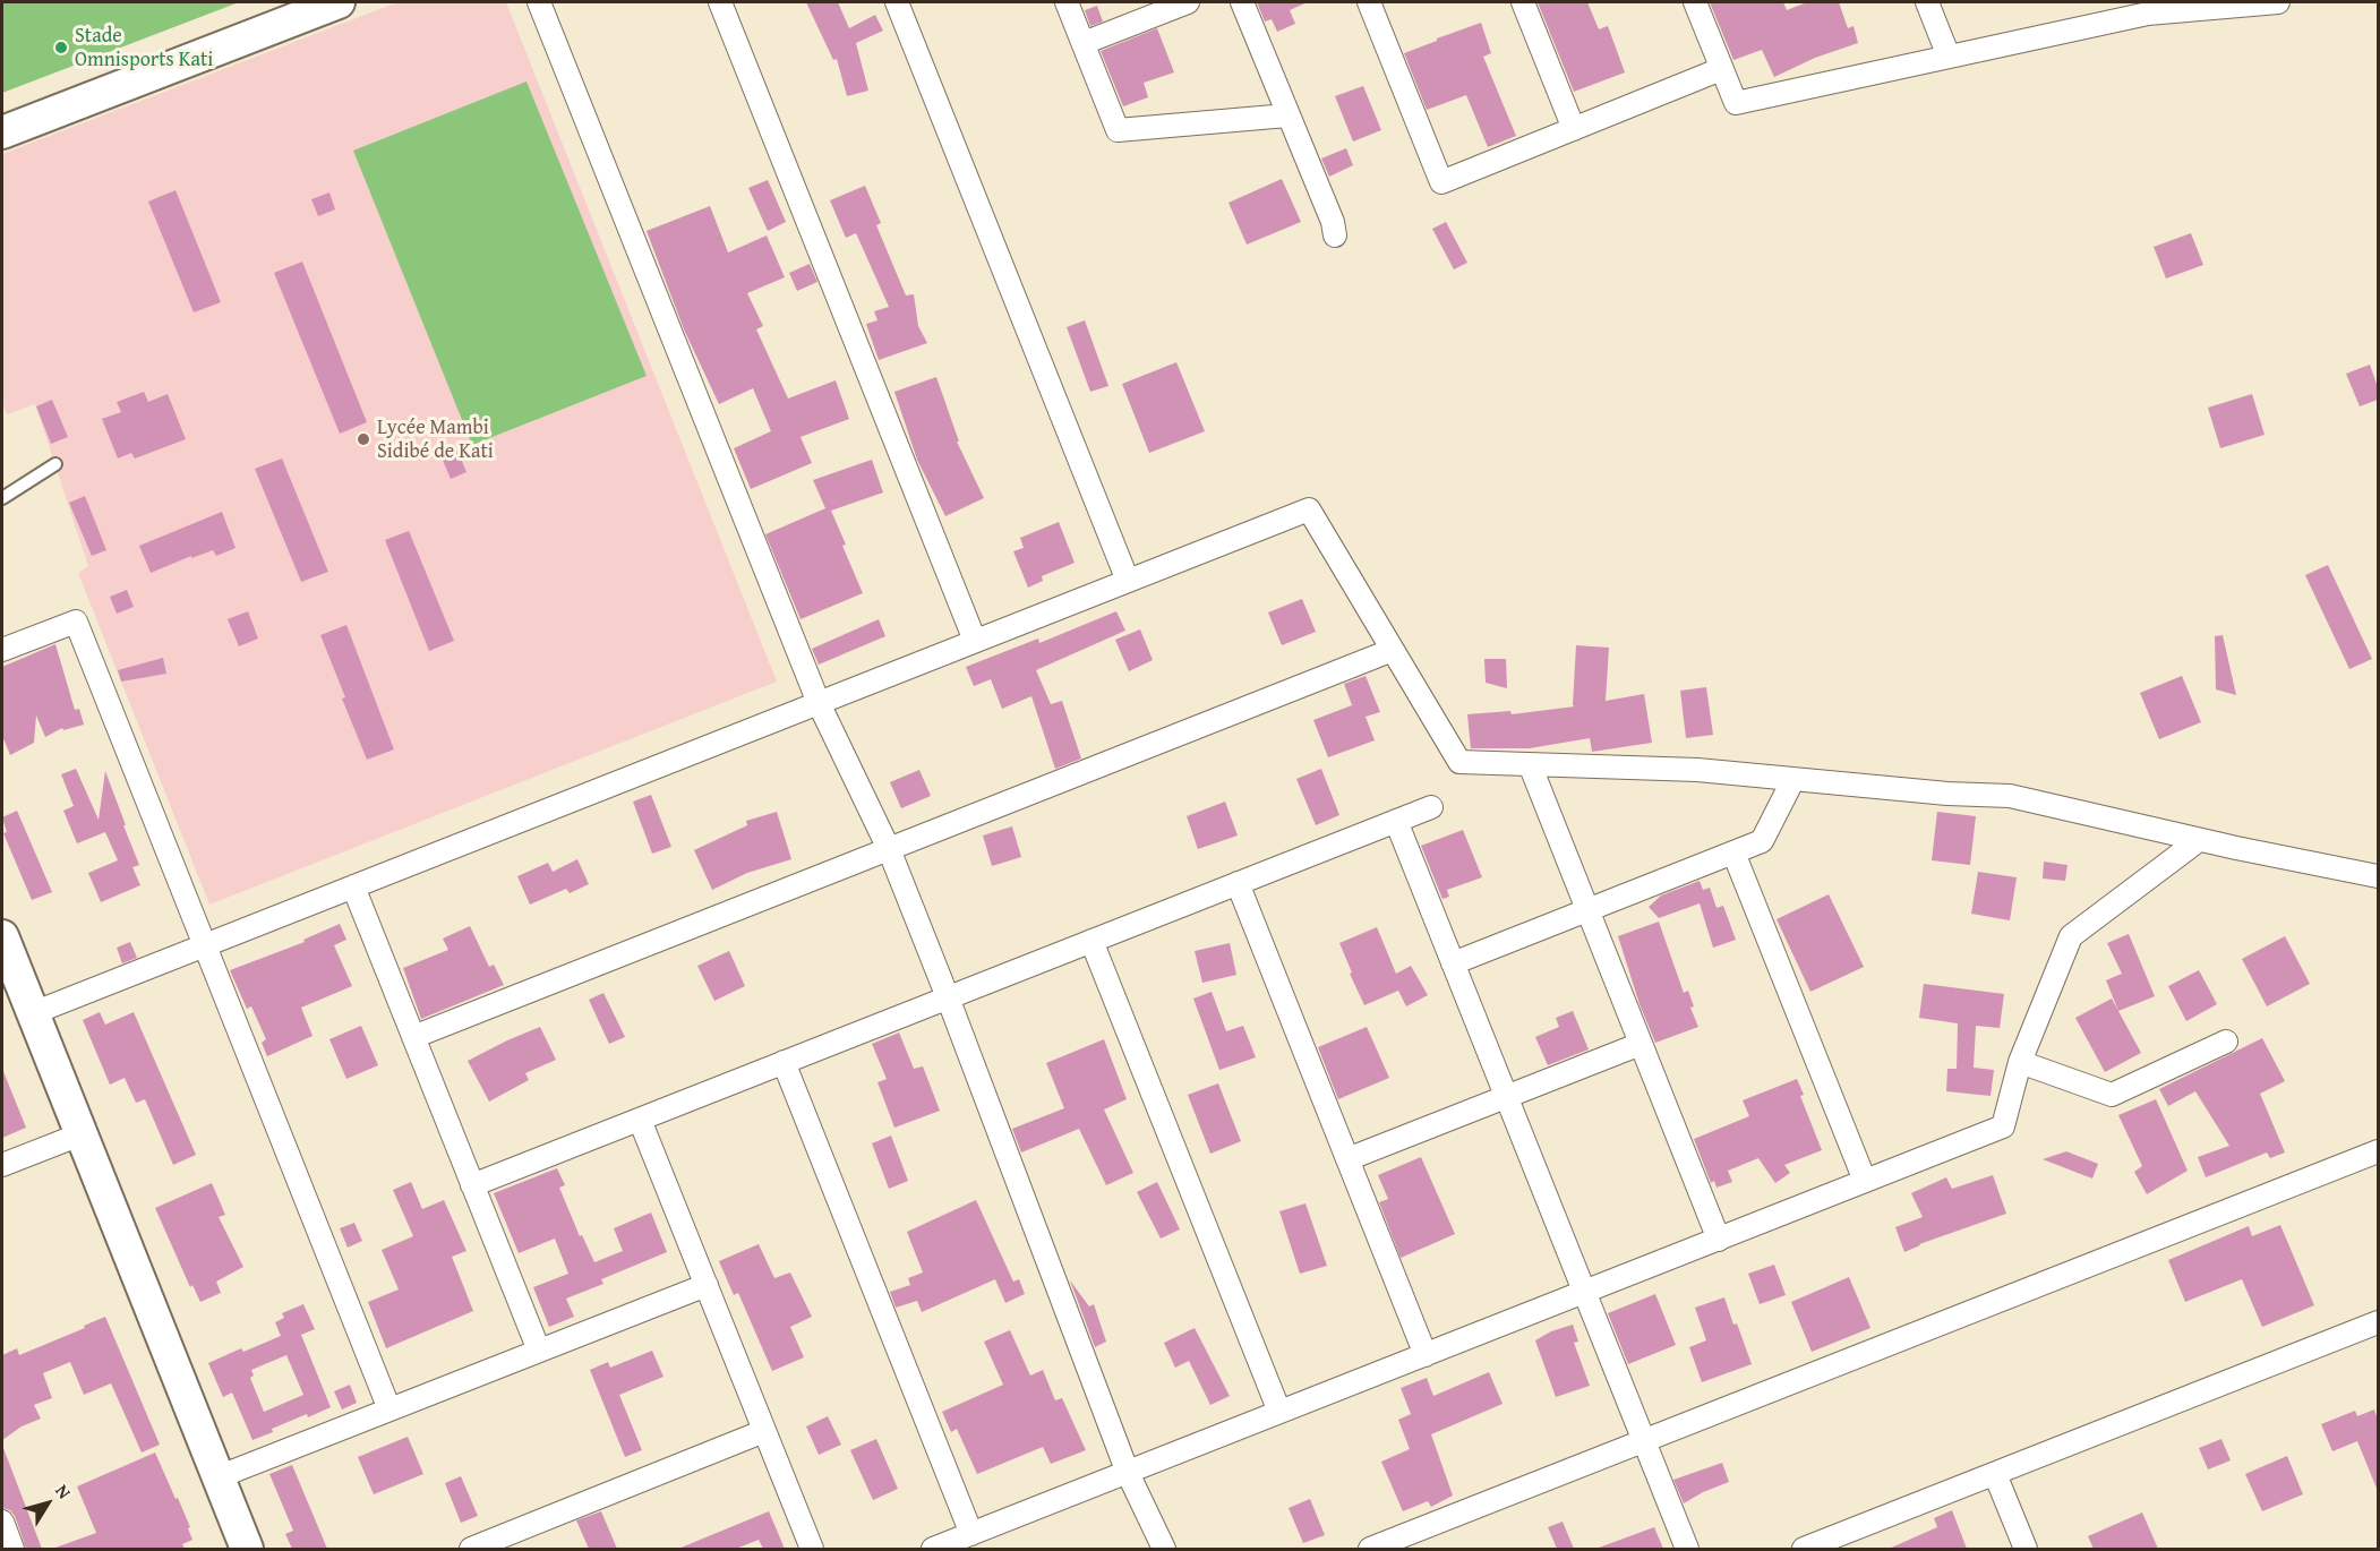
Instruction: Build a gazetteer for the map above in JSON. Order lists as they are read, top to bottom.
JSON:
{
  "places": ["Stade Omnisports Kati", "Lycée Mambi Sidibé de Kati"],
  "north": "top right"
}
